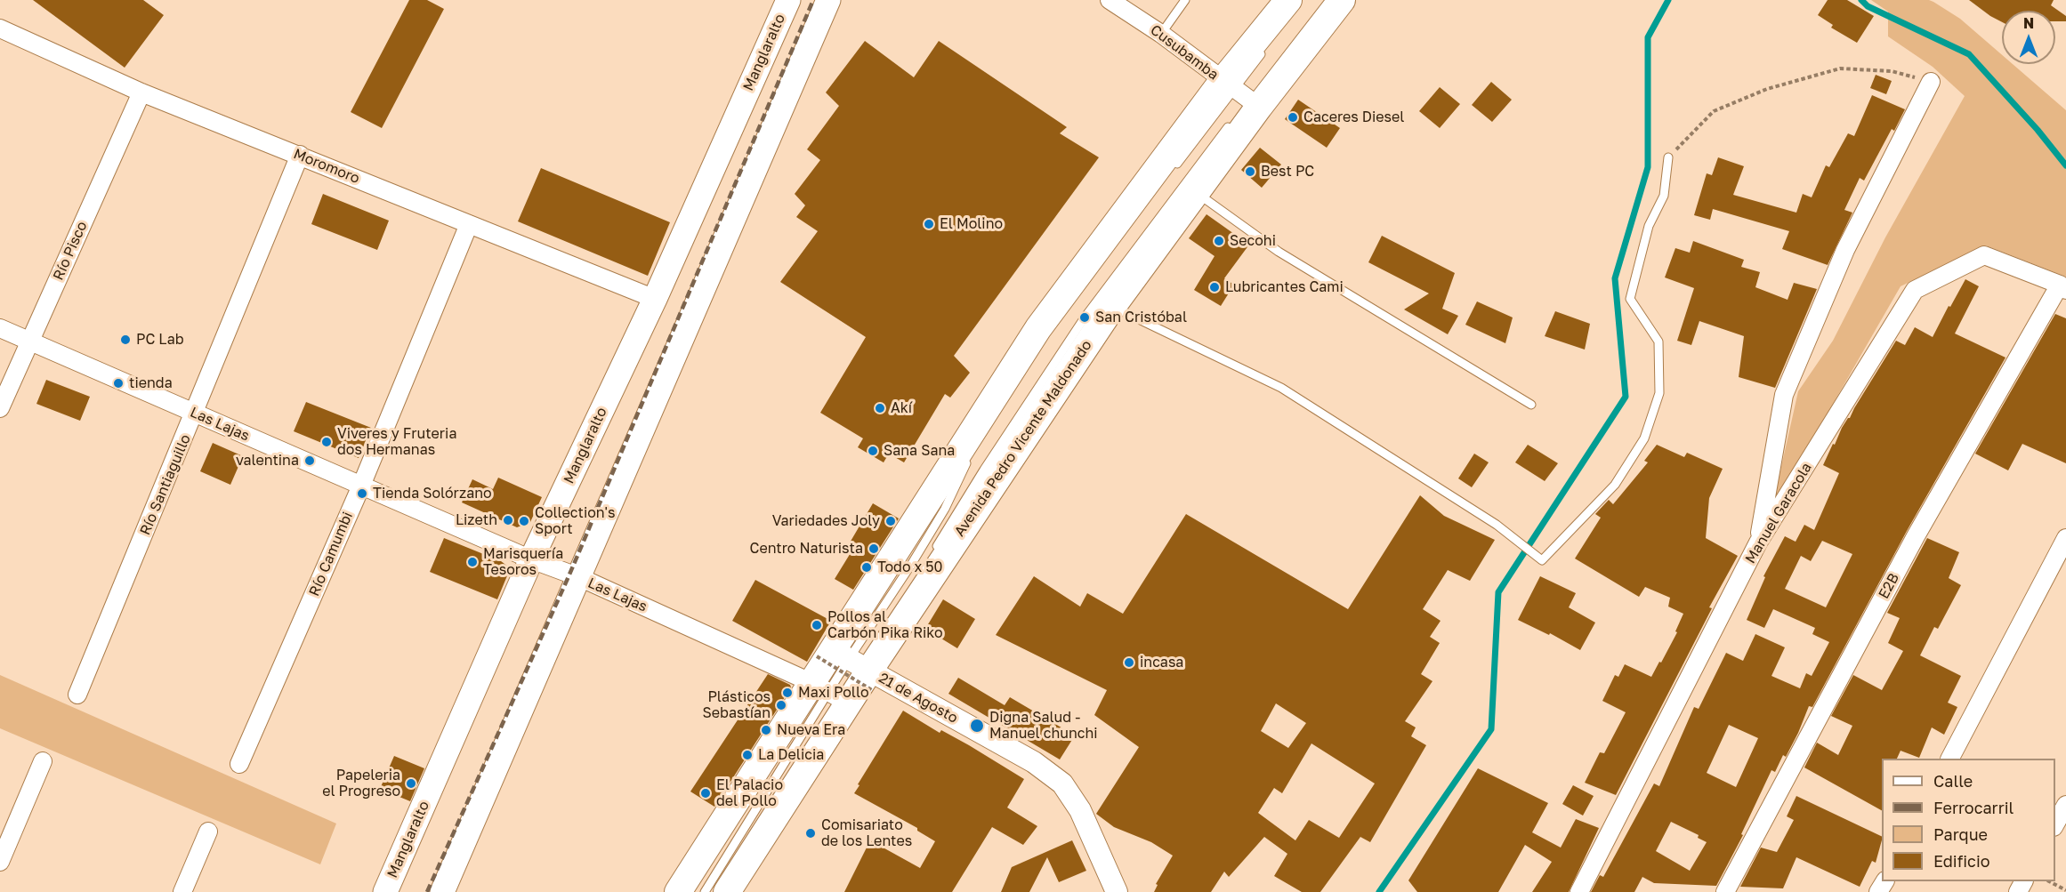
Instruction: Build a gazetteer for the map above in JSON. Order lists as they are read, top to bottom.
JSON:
{
  "streets": {
    "main road": ["Manglaralto", "Avenida Pedro Vicente Maldonado"],
    "street": [
      "Cusubamba",
      "Moromoro",
      "Río Pisco",
      "Las Lajas",
      "Río Santiaguillo",
      "Manuel Garacola",
      "Río Camumbi",
      "E2B",
      "21 de Agosto"
    ]
  },
  "crossings": [
    ["Manglaralto", "Moromoro"],
    ["Manglaralto", "Las Lajas"],
    ["Cusubamba", "Avenida Pedro Vicente Maldonado"],
    ["Moromoro", "Río Pisco"],
    ["Moromoro", "Río Santiaguillo"],
    ["Moromoro", "Río Camumbi"],
    ["Río Pisco", "Las Lajas"],
    ["Las Lajas", "Avenida Pedro Vicente Maldonado"],
    ["Las Lajas", "Río Santiaguillo"],
    ["Las Lajas", "Río Camumbi"],
    ["Avenida Pedro Vicente Maldonado", "21 de Agosto"],
    ["Manuel Garacola", "E2B"]
  ],
  "places": [
    "Caceres Diesel",
    "Best PC",
    "El Molino",
    "Secohi",
    "Lubricantes Cami",
    "San Cristóbal",
    "PC Lab",
    "tienda",
    "Akí",
    "Viveres y Fruteria dos Hermanas",
    "Sana Sana",
    "valentina",
    "Tienda Solórzano",
    "Lizeth",
    "Collection's Sport",
    "Variedades Joly",
    "Centro Naturista",
    "Marisquería Tesoros",
    "Todo x 50",
    "Pollos al Carbón Pika Riko",
    "incasa",
    "Maxi Pollo",
    "Plásticos Sebastían",
    "Digna Salud - Manuel chunchi",
    "Nueva Era",
    "La Delicia",
    "Papeleria el Progreso",
    "El Palacio del Pollo",
    "Comisariato de los Lentes"
  ],
  "legend": [
    "Calle",
    "Ferrocarril",
    "Parque",
    "Edificio"
  ],
  "north": "top"
}
